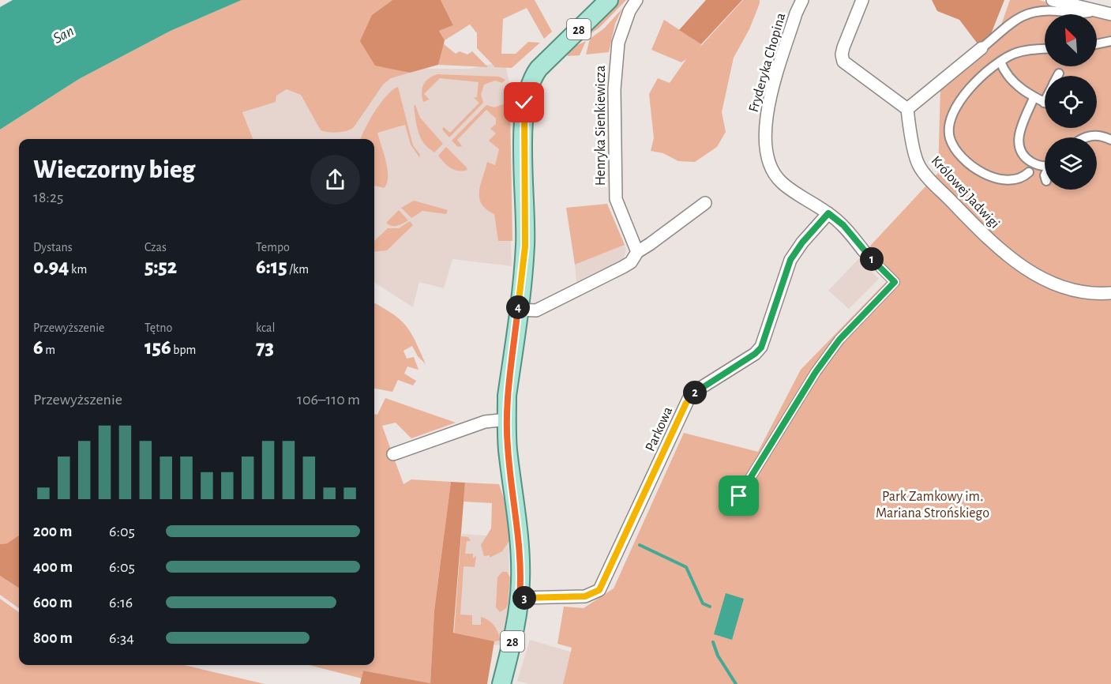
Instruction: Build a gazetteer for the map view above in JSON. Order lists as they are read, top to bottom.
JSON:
{
  "streets": {
    "main road": ["28"],
    "street": [
      "Fryderyka Chopina",
      "Henryka Sienkiewicza",
      "Królowej Jadwigi",
      "Parkowa"
    ]
  },
  "crossings": [
    ["28", "Parkowa"],
    ["Fryderyka Chopina", "Parkowa"]
  ],
  "water": ["San"],
  "parks": ["Park Zamkowy im. Mariana Strońskiego"],
  "north": "top left",
  "page": {
    "heading": ["Wieczorny bieg", "18:25"],
    "stats": [
      ["Dystans", "0.94 km"],
      ["Czas", "5:52"],
      ["Tempo", "6:15 /km"],
      ["Przewyższenie", "6 m"],
      ["Tętno", "156 bpm"],
      ["kcal", "73"]
    ],
    "pins": [
      "1",
      "4",
      "2",
      "3"
    ],
    "chart": ["Przewyższenie", "106–110 m"],
    "list": [
      {
        "name": "200 m",
        "note": "6:05"
      },
      {
        "name": "400 m",
        "note": "6:05"
      },
      {
        "name": "600 m",
        "note": "6:16"
      },
      {
        "name": "800 m",
        "note": "6:34"
      }
    ]
  }
}
